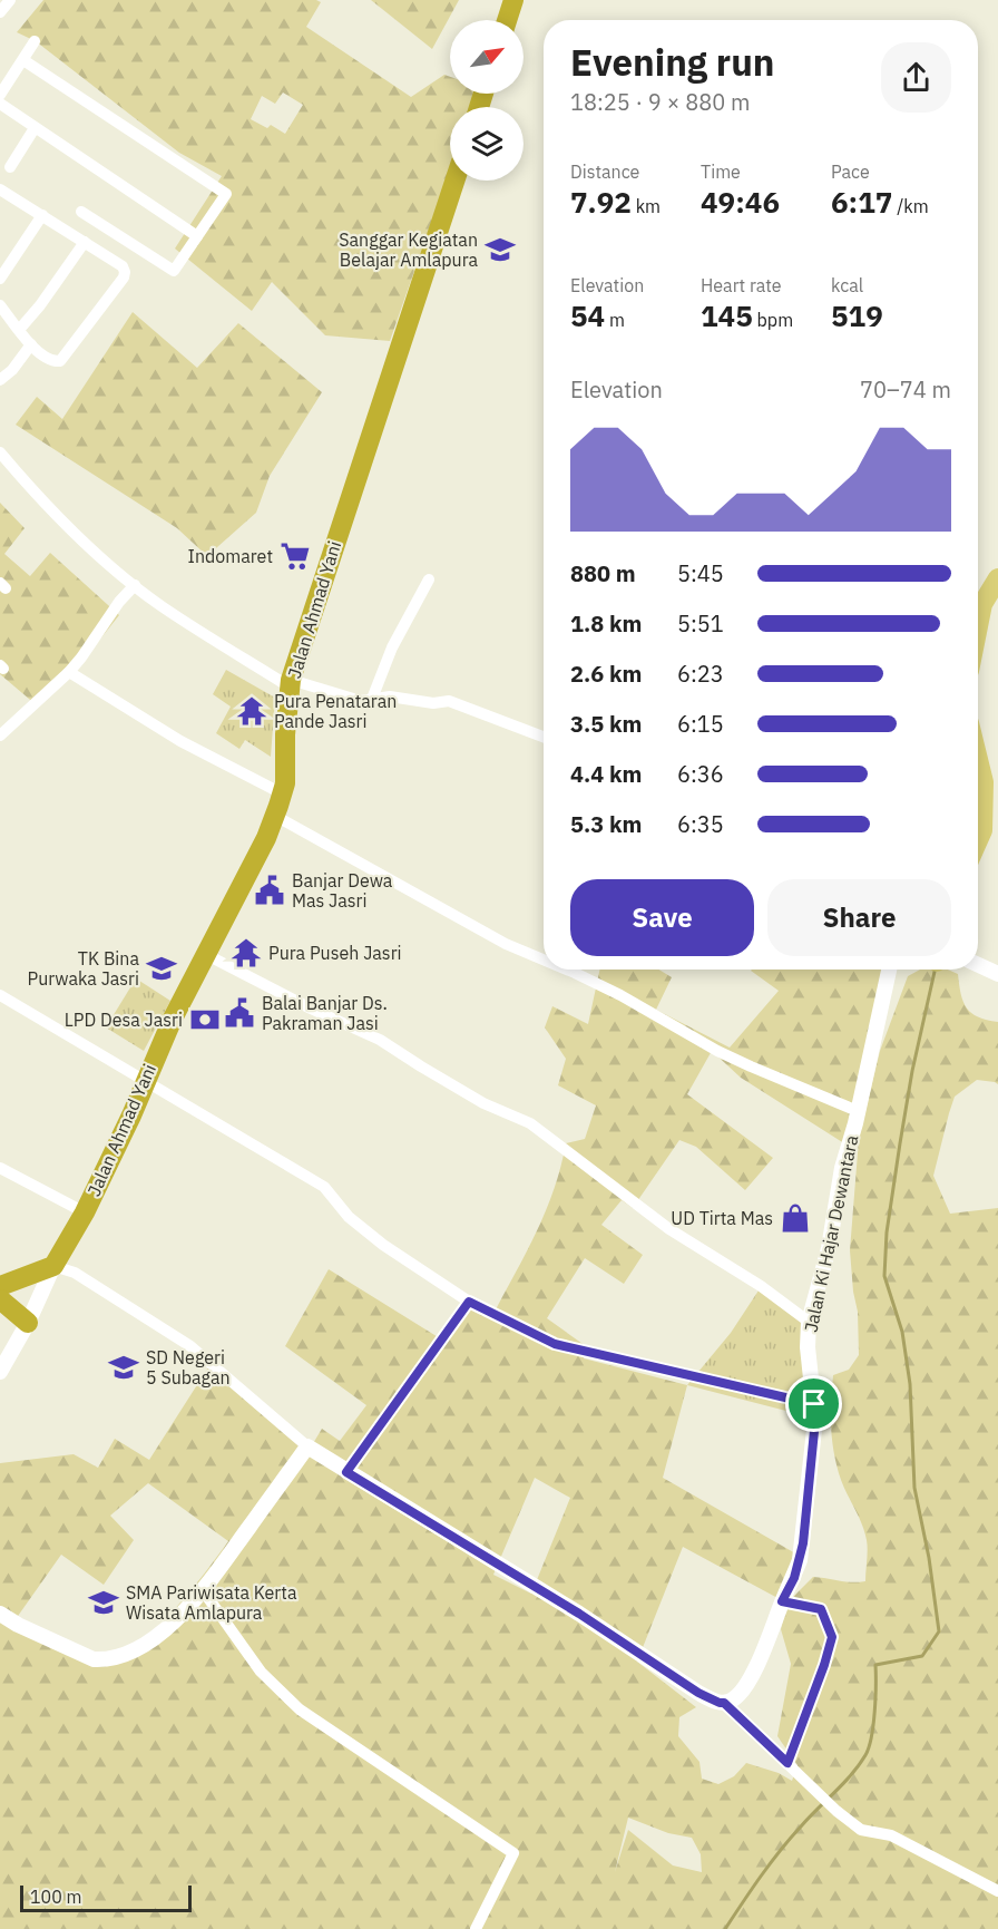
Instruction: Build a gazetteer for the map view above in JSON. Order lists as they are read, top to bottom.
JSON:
{
  "streets": {
    "highway": ["Jalan Ahmad Yani"],
    "street": ["Jalan Ki Hajar Dewantara"]
  },
  "places": {
    "school or university": [
      "Sanggar Kegiatan Belajar Amlapura",
      "TK Bina Purwaka Jasri",
      "SD Negeri 5 Subagan",
      "SMA Pariwisata Kerta Wisata Amlapura"
    ],
    "supermarket": ["Indomaret"],
    "temple": ["Pura Penataran Pande Jasri", "Pura Puseh Jasri"],
    "public building": ["Banjar Dewa Mas Jasri", "Balai Banjar Ds. Pakraman Jasi"],
    "bank": ["LPD Desa Jasri"],
    "shop": ["UD Tirta Mas"]
  },
  "scale_bar": "100 m",
  "north": "top right",
  "page": {
    "heading": ["Evening run", "18:25 · 9 × 880 m"],
    "stats": [
      ["Distance", "7.92 km"],
      ["Time", "49:46"],
      ["Pace", "6:17 /km"],
      ["Elevation", "54 m"],
      ["Heart rate", "145 bpm"],
      ["kcal", "519"]
    ],
    "chart": ["Elevation", "70–74 m"],
    "list": [
      {
        "name": "880 m",
        "note": "5:45"
      },
      {
        "name": "1.8 km",
        "note": "5:51"
      },
      {
        "name": "2.6 km",
        "note": "6:23"
      },
      {
        "name": "3.5 km",
        "note": "6:15"
      },
      {
        "name": "4.4 km",
        "note": "6:36"
      },
      {
        "name": "5.3 km",
        "note": "6:35"
      }
    ],
    "buttons": ["Save", "Share"],
    "scale": "100 m"
  }
}
